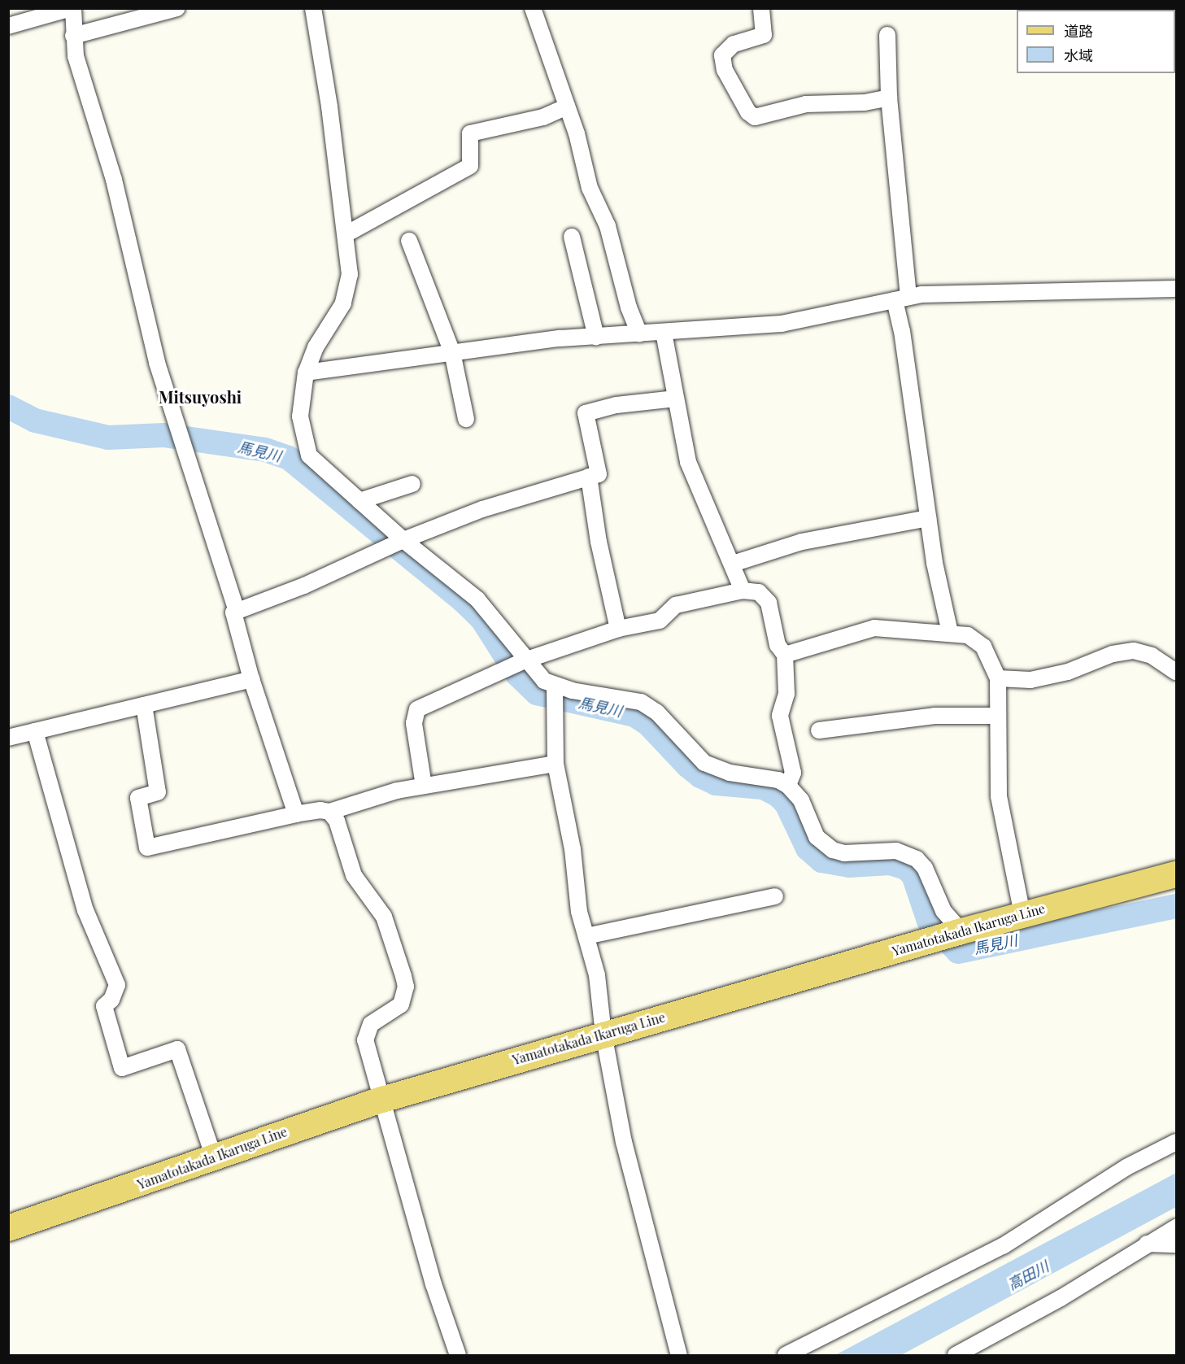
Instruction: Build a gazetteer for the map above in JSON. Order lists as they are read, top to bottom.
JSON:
{
  "streets": {
    "main road": ["Yamatotakada Ikaruga Line"]
  },
  "districts": ["Mitsuyoshi"],
  "water": ["馬見川", "高田川"],
  "legend": ["道路", "水域"]
}
